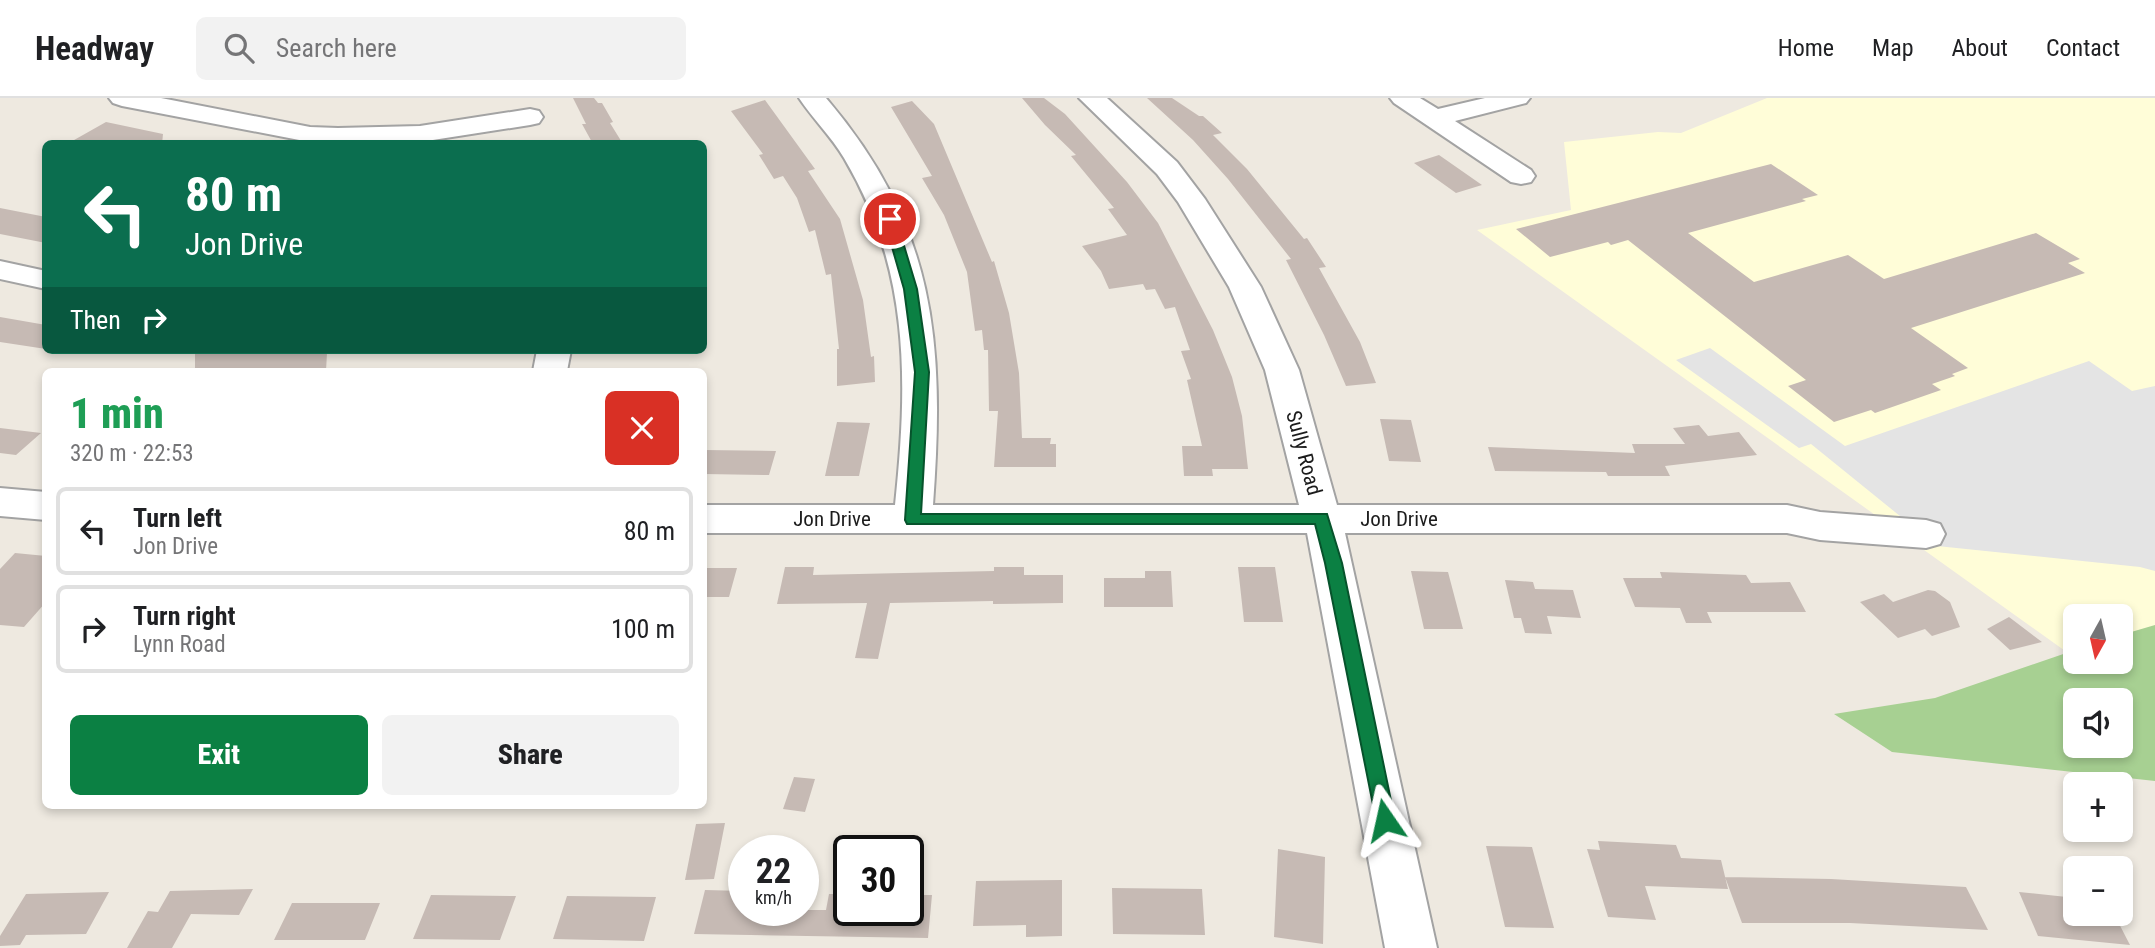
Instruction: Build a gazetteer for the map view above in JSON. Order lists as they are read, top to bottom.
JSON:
{
  "streets": {
    "street": ["Sully Road", "Jon Drive"]
  },
  "crossings": [
    ["Sully Road", "Jon Drive"]
  ],
  "north": "bottom",
  "page": {
    "header": "Headway",
    "search": "Search here",
    "nav": [
      "Home",
      "Map",
      "About",
      "Contact"
    ],
    "turn": ["80 m", "Jon Drive"],
    "then": "Then",
    "heading": ["1 min", "320 m · 22:53"],
    "list": [
      {
        "name": "Turn left",
        "note": "Jon Drive",
        "value": "80 m"
      },
      {
        "name": "Turn right",
        "note": "Lynn Road",
        "value": "100 m"
      }
    ],
    "map_buttons": ["+", "−"],
    "buttons": ["Exit", "Share"],
    "speed": "22 km/h",
    "limit": "30"
  }
}
